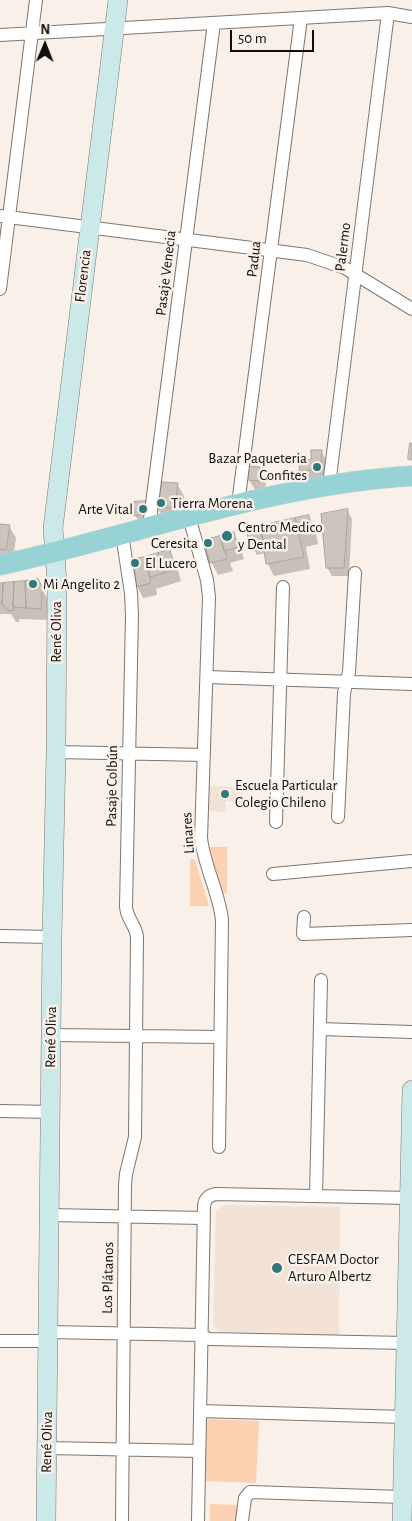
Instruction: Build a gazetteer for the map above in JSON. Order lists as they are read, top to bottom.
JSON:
{
  "streets": {
    "street": [
      "Palermo",
      "Padua",
      "Pasaje Venecia",
      "Florencia",
      "René Oliva",
      "Pasaje Colbún",
      "Linares",
      "Los Plátanos"
    ]
  },
  "crossings": [
    ["Florencia", "René Oliva"],
    ["Pasaje Colbún", "Los Plátanos"]
  ],
  "places": [
    "Bazar Paqueteria Confites",
    "Tierra Morena",
    "Arte Vital",
    "Centro Medico y Dental",
    "Ceresita",
    "El Lucero",
    "Mi Angelito 2",
    "Escuela Particular Colegio Chileno",
    "CESFAM Doctor Arturo Albertz"
  ],
  "scale_bar": "50 m",
  "north": "top"
}
